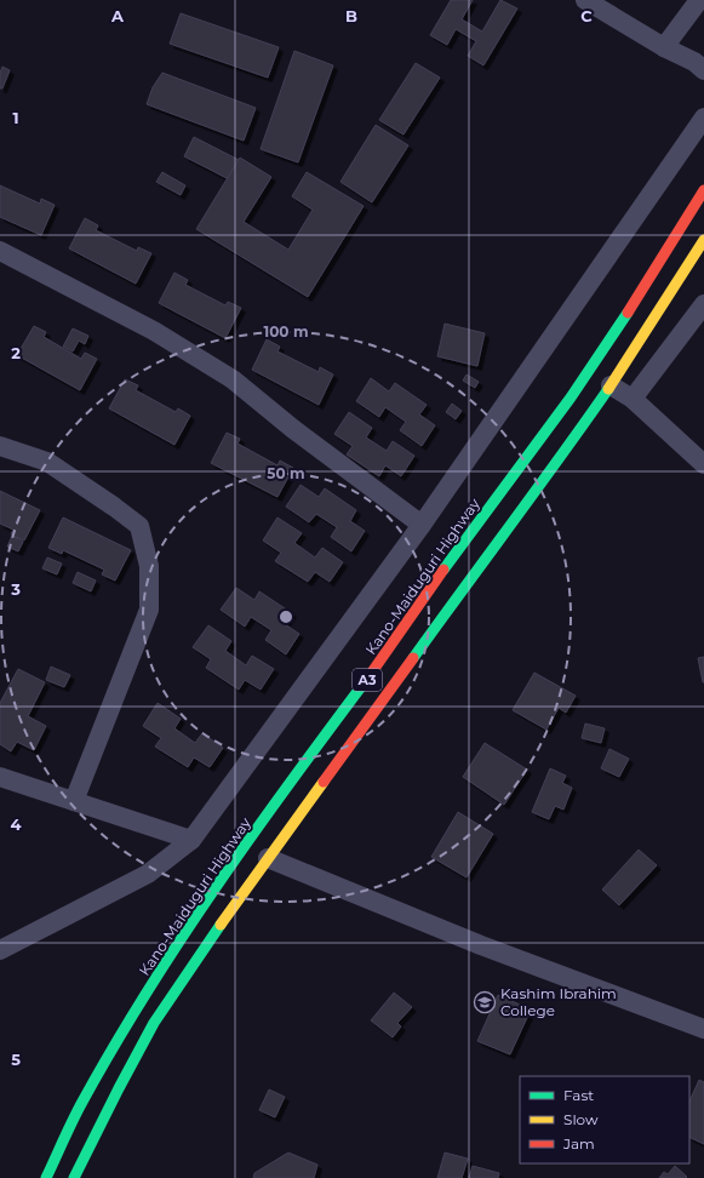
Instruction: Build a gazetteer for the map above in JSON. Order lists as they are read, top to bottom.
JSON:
{
  "streets": {
    "highway": ["Kano-Maiduguri Highway", "A3"]
  },
  "places": {
    "school or university": ["Kashim Ibrahim College"]
  },
  "legend": ["Fast", "Slow", "Jam"],
  "grid": {
    "columns": ["A", "B", "C"],
    "rows": [
      "1",
      "2",
      "3",
      "4",
      "5"
    ]
  },
  "rings": ["100 m", "50 m"]
}
